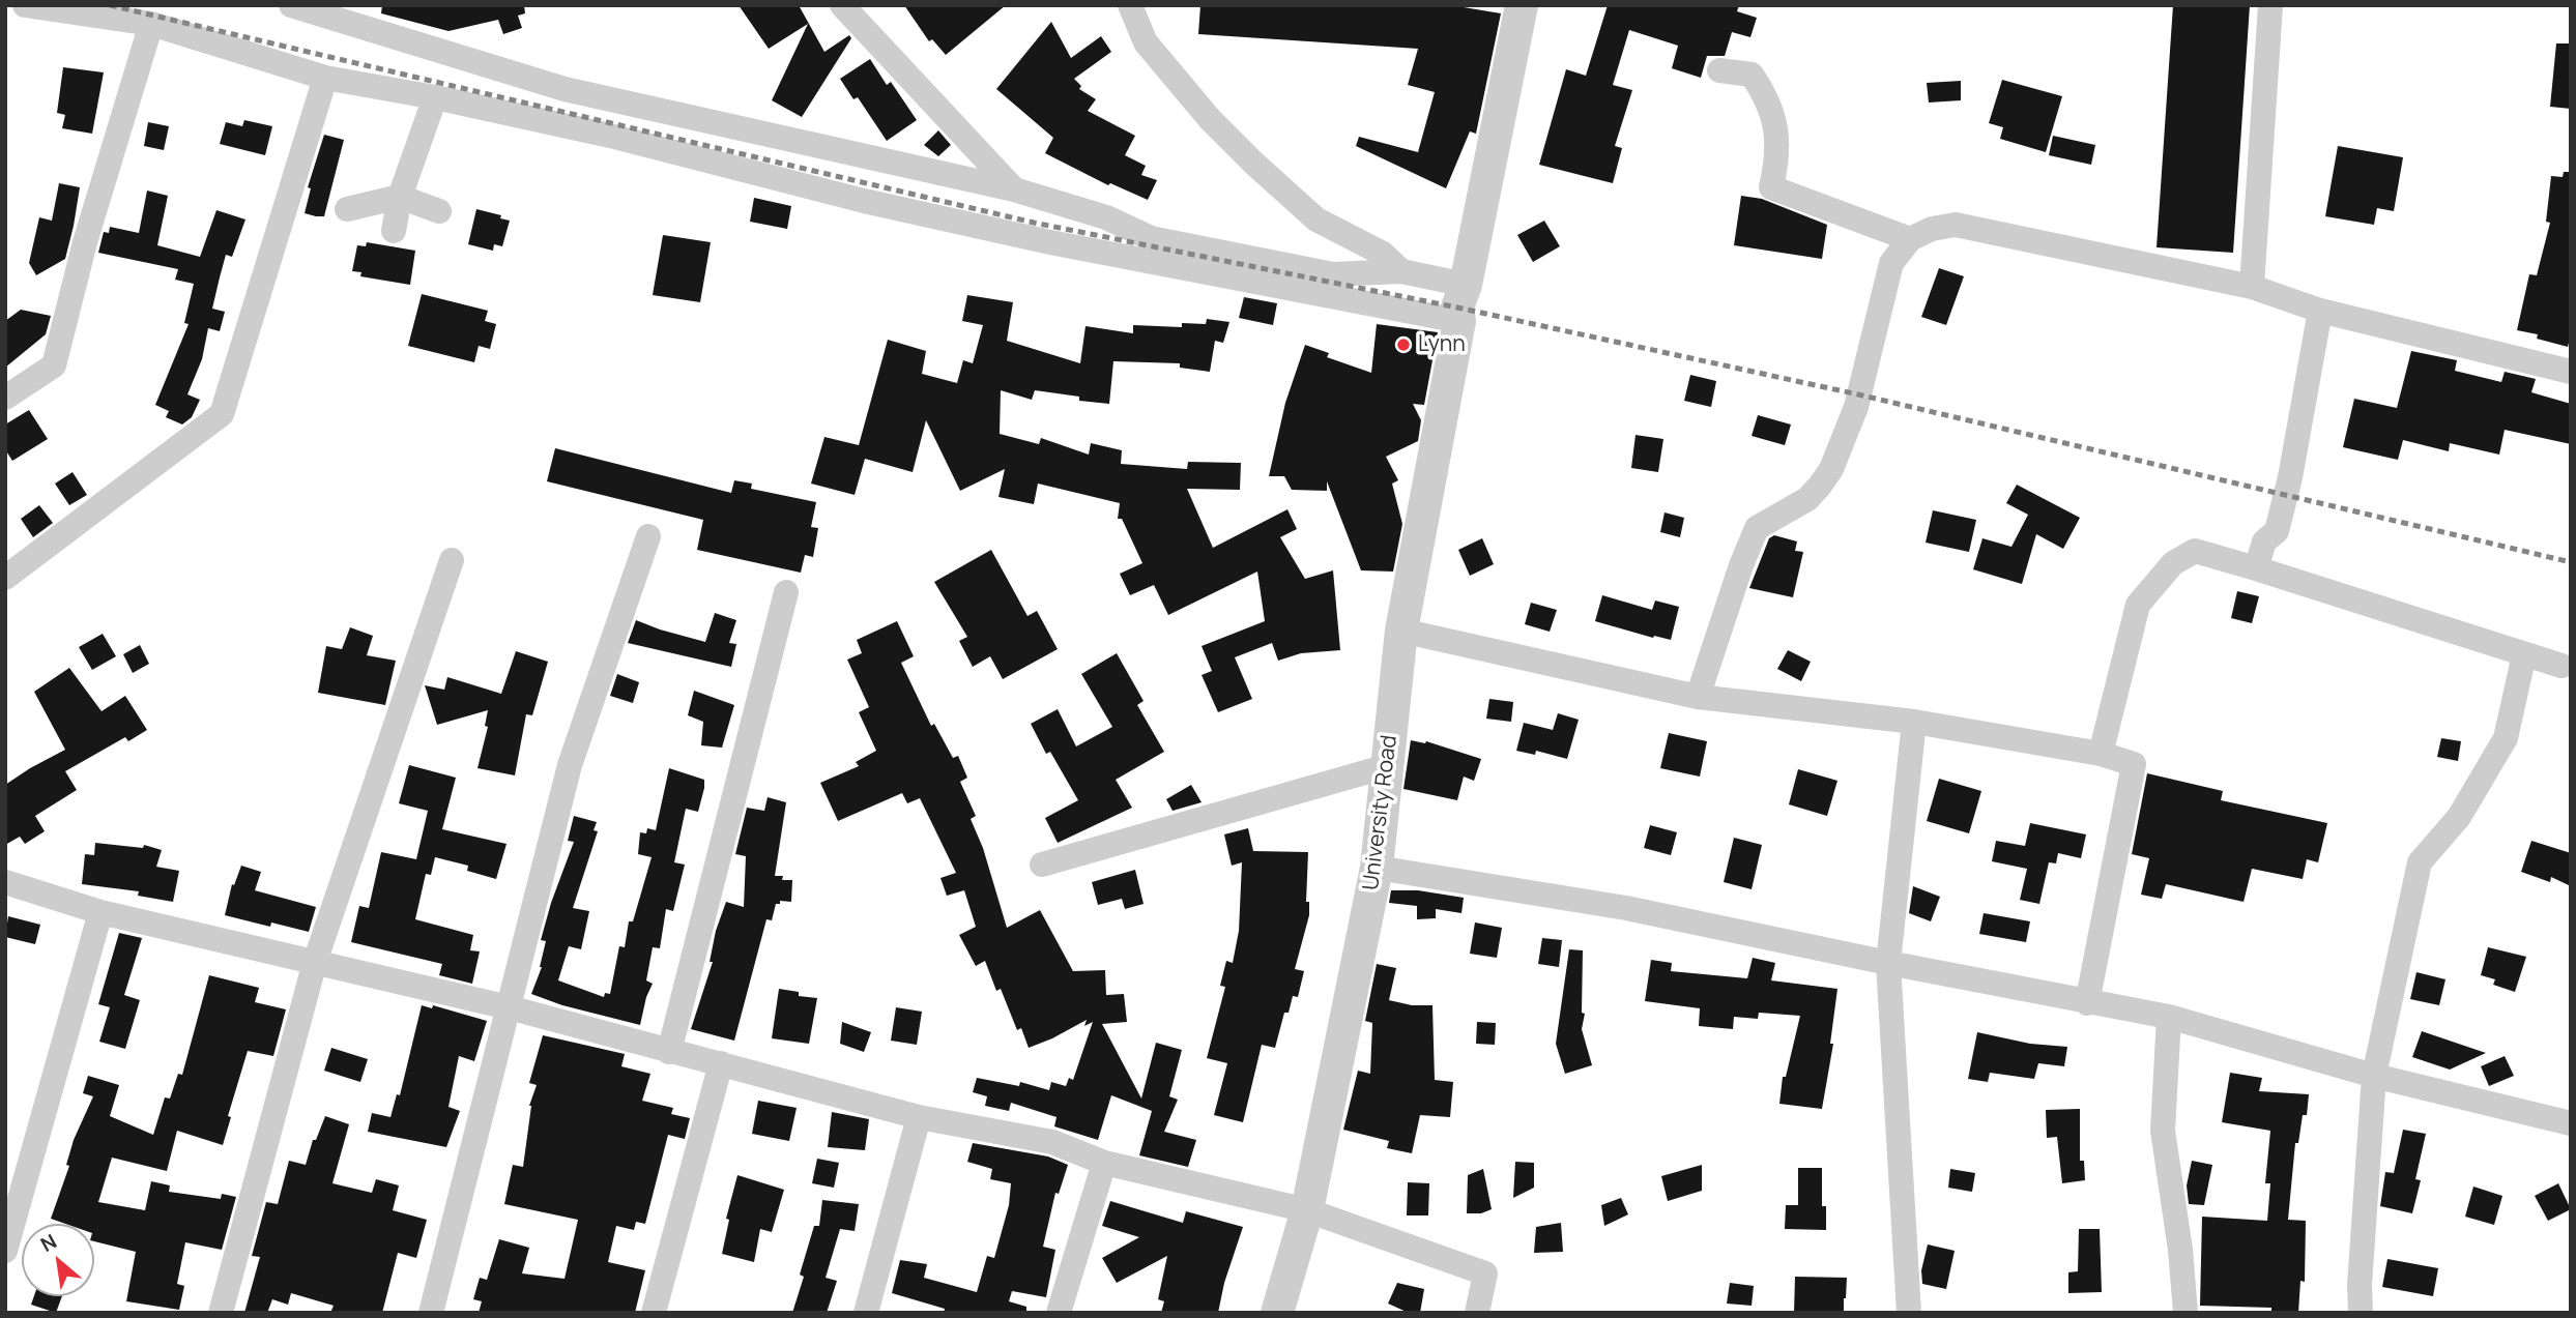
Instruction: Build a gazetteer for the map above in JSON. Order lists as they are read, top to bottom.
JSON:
{
  "streets": {
    "street": ["University Road"]
  },
  "places": ["Lynn"],
  "north": "top left"
}
